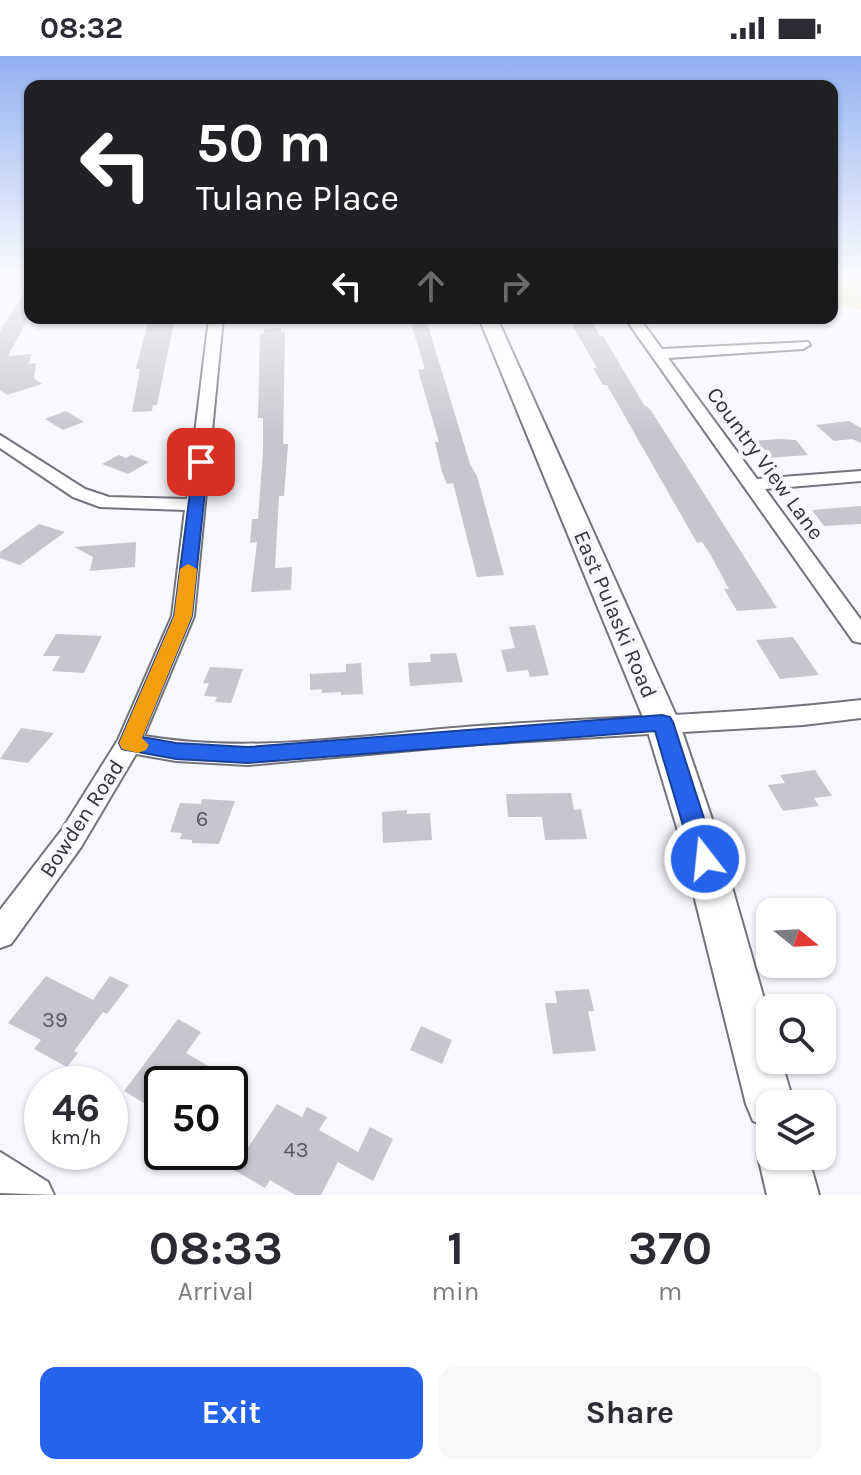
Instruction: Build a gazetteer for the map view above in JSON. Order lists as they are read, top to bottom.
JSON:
{
  "streets": {
    "main road": ["East Pulaski Road"],
    "street": ["Country View Lane", "Bowden Road"]
  },
  "house_numbers": ["6", "39", "43"],
  "north": "right",
  "page": {
    "status": "08:32",
    "turn": ["50 m", "Tulane Place"],
    "speed": "46 km/h",
    "limit": "50",
    "eta": [
      "08:33",
      "Arrival",
      "1",
      "min",
      "370",
      "m"
    ],
    "buttons": ["Exit", "Share"]
  }
}
